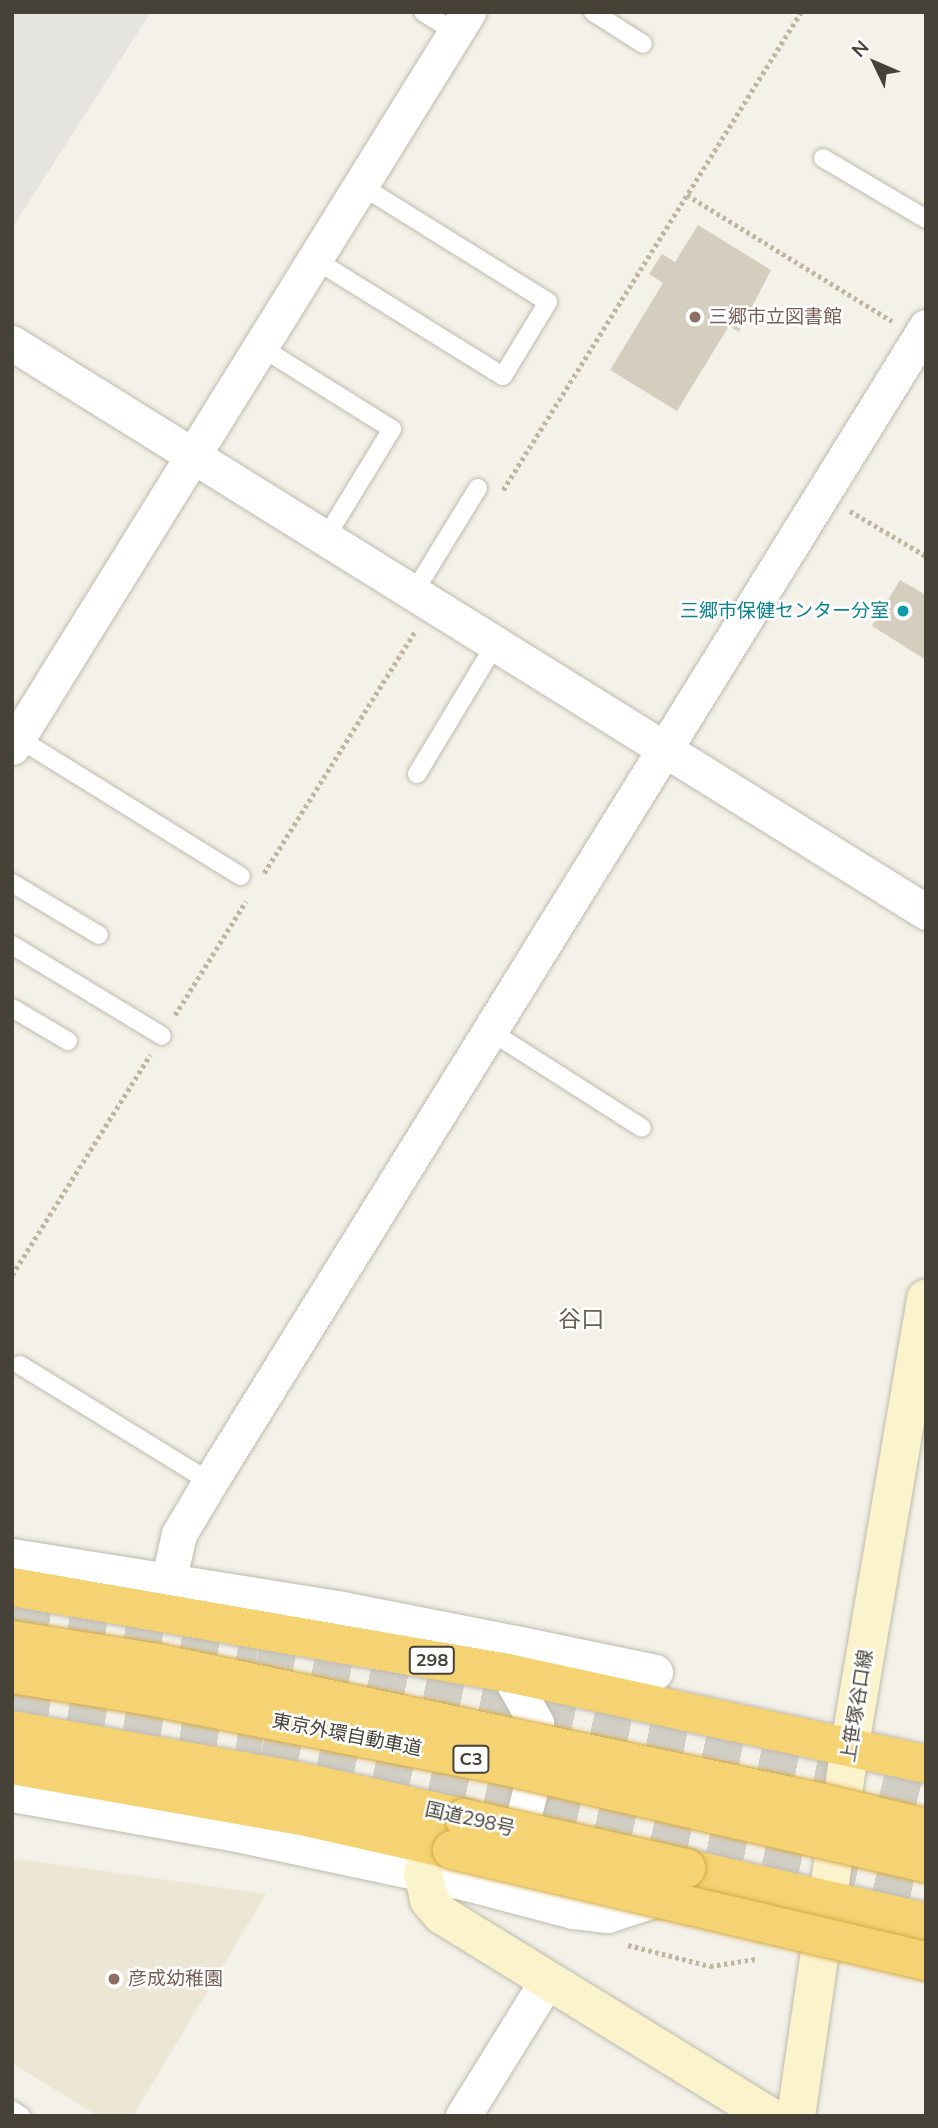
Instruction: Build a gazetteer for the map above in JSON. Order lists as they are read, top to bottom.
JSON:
{
  "streets": {
    "highway": [
      "298",
      "東京外環自動車道",
      "C3",
      "国道298号"
    ],
    "main road": ["上笹塚谷口線"]
  },
  "crossings": [
    ["298", "上笹塚谷口線"],
    ["上笹塚谷口線", "国道298号"]
  ],
  "districts": ["谷口"],
  "places": ["三郷市立図書館", "三郷市保健センター分室", "彦成幼稚園"],
  "north": "top left"
}
